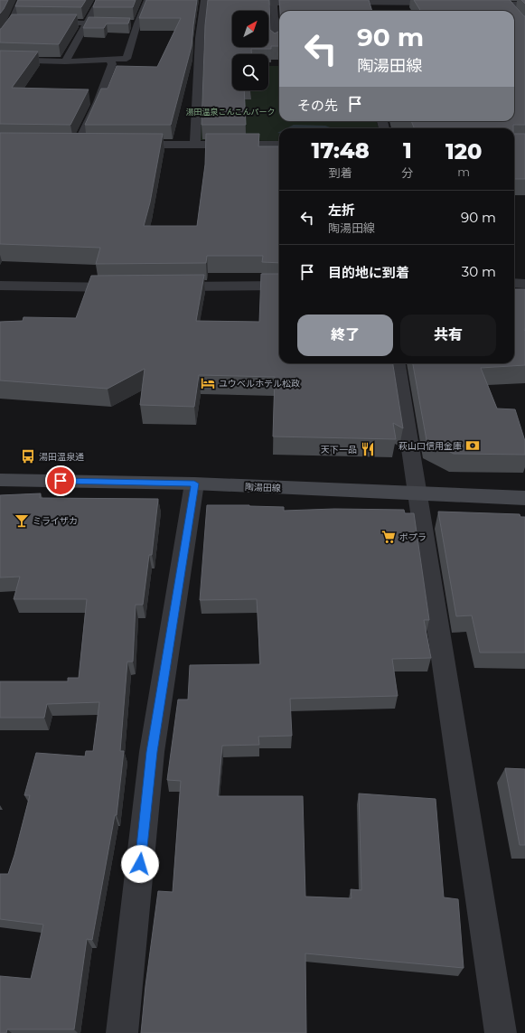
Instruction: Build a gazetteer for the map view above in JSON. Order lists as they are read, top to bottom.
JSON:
{
  "streets": {
    "main road": ["陶湯田線"]
  },
  "parks": ["湯田温泉こんこんパーク"],
  "places": {
    "hotel": ["ユウベルホテル松政"],
    "bank": ["萩山口信用金庫"],
    "restaurant": ["天下一品"],
    "bus stop": ["湯田温泉通"],
    "bar": ["ミライザカ"],
    "supermarket": ["ポプラ"]
  },
  "north": "top right",
  "page": {
    "turn": ["90 m", "陶湯田線"],
    "then": "その先",
    "eta": [
      "17:48",
      "到着",
      "1",
      "分",
      "120",
      "m"
    ],
    "list": [
      {
        "name": "左折",
        "note": "陶湯田線",
        "value": "90 m"
      },
      {
        "name": "目的地に到着",
        "value": "30 m"
      }
    ],
    "buttons": ["終了", "共有"]
  }
}
